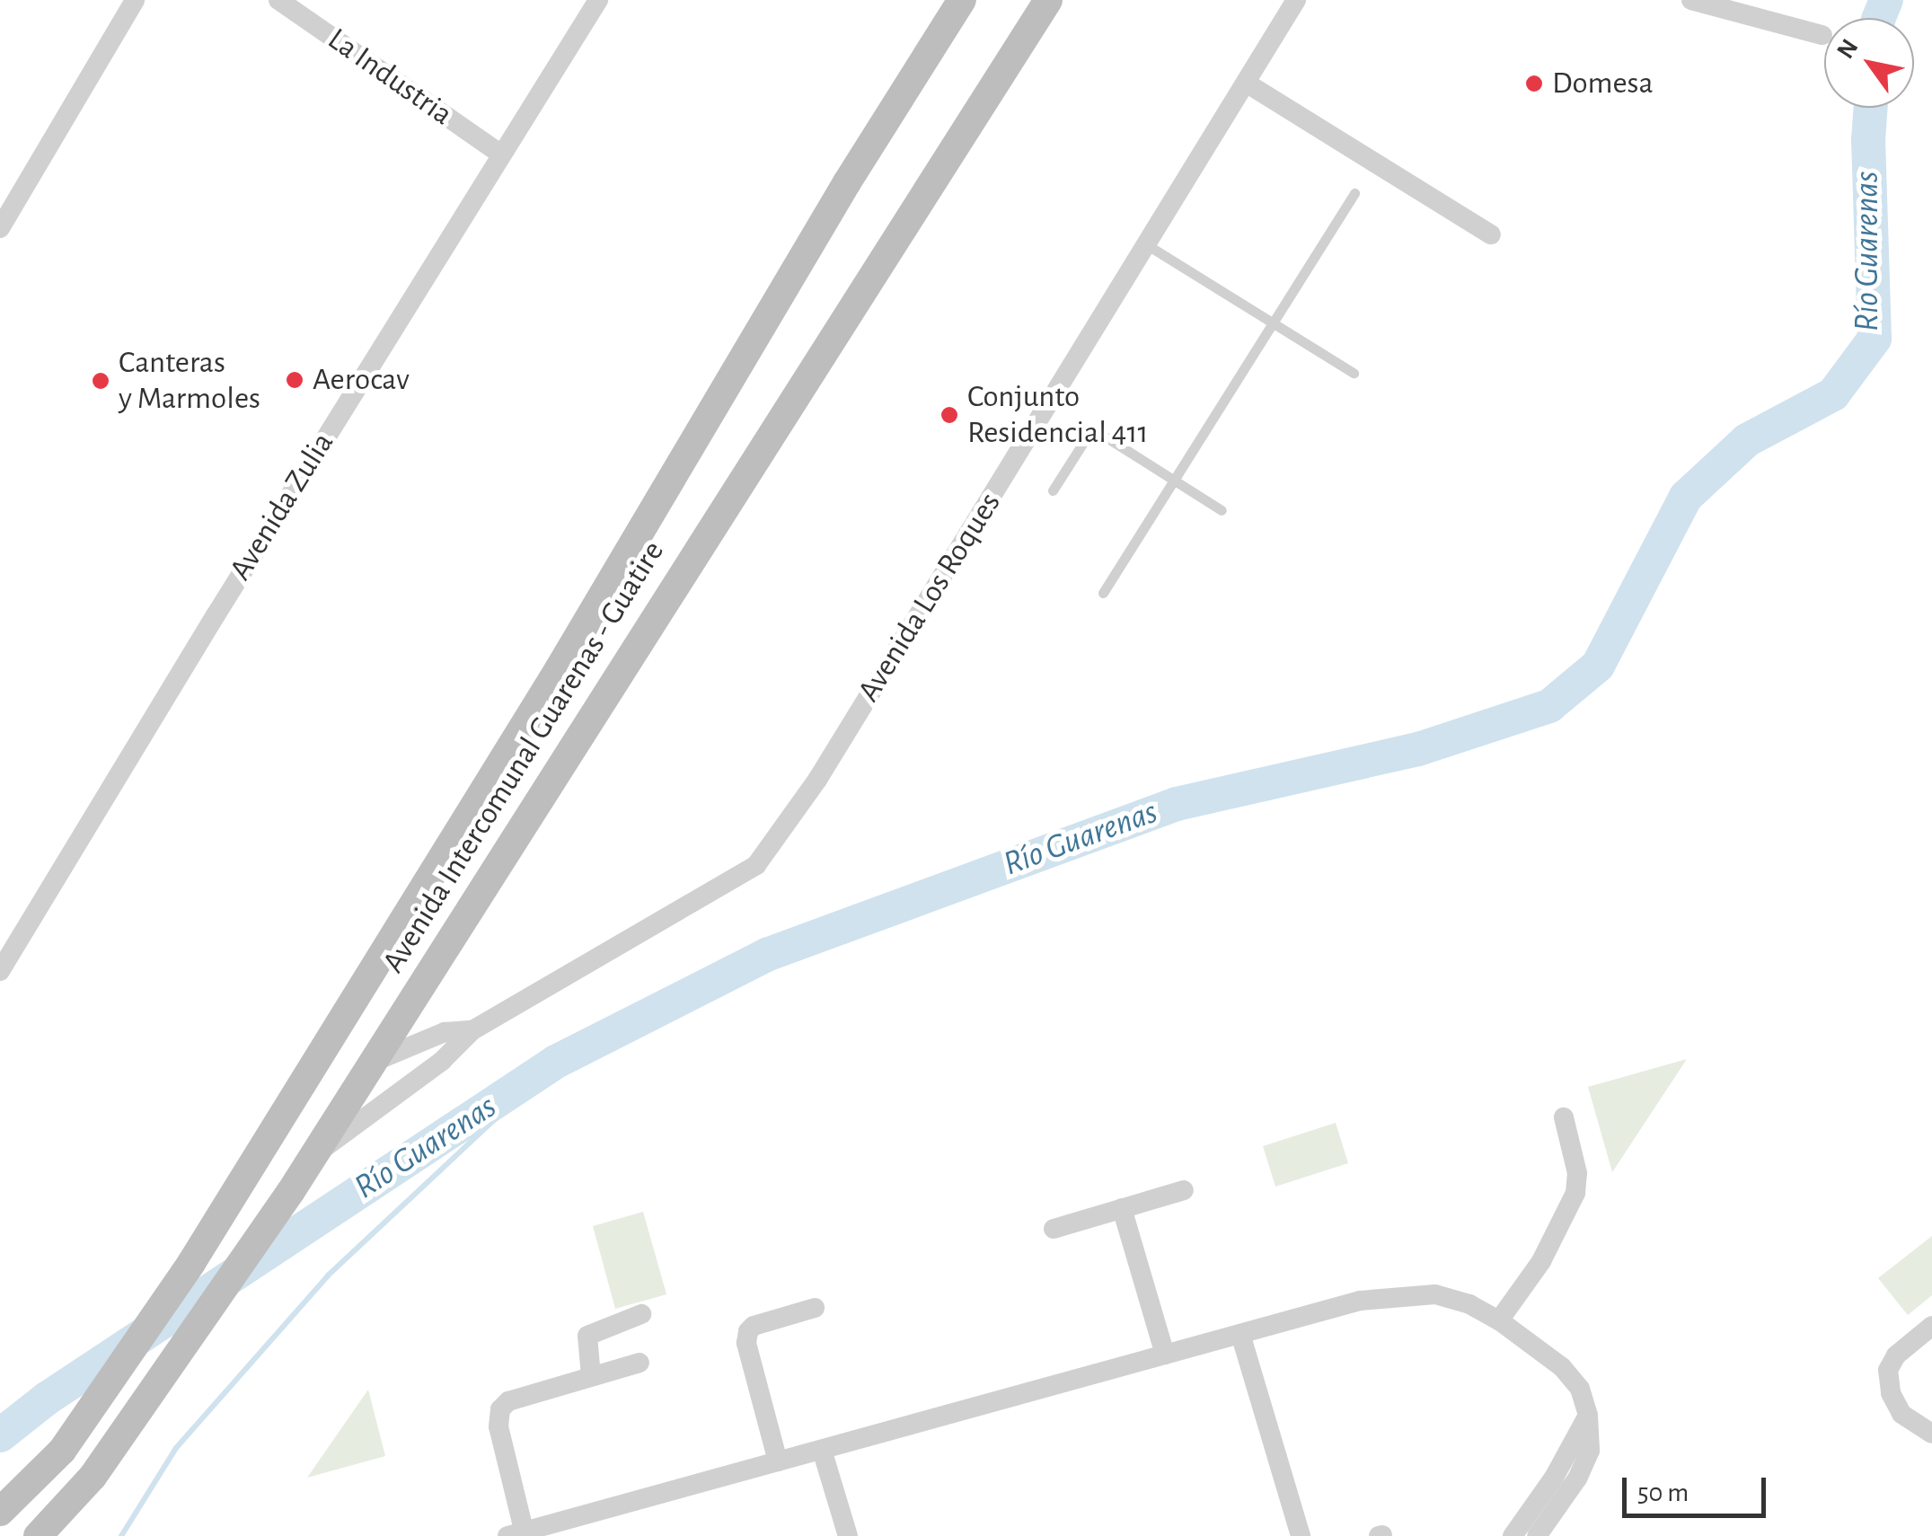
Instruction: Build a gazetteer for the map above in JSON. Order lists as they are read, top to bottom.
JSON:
{
  "streets": {
    "main road": ["Avenida Intercomunal Guarenas - Guatire"],
    "street": ["La Industria", "Avenida Zulia", "Avenida Los Roques"]
  },
  "crossings": [
    ["La Industria", "Avenida Zulia"],
    ["Avenida Los Roques", "Avenida Intercomunal Guarenas - Guatire"]
  ],
  "water": ["Río Guarenas"],
  "places": [
    "Domesa",
    "Aerocav",
    "Canteras y Marmoles",
    "Conjunto Residencial 411"
  ],
  "scale_bar": "50 m",
  "north": "top left"
}
